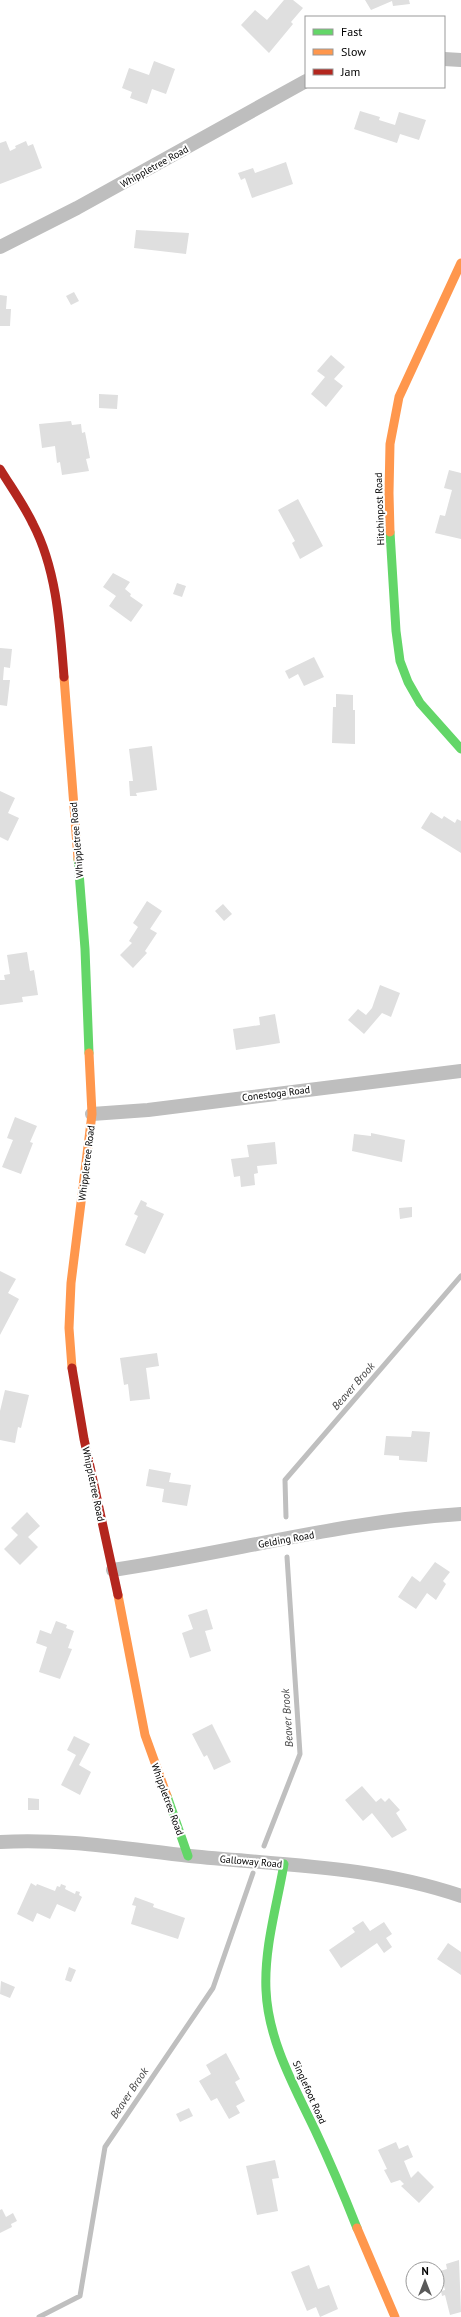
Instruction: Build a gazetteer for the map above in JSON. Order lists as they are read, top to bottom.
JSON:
{
  "streets": {
    "street": [
      "Whippletree Road",
      "Hitchinpost Road",
      "Conestoga Road",
      "Gelding Road",
      "Galloway Road",
      "Singlefoot Road"
    ]
  },
  "crossings": [
    ["Whippletree Road", "Conestoga Road"],
    ["Whippletree Road", "Gelding Road"],
    ["Whippletree Road", "Galloway Road"],
    ["Galloway Road", "Singlefoot Road"]
  ],
  "water": ["Beaver Brook"],
  "legend": ["Fast", "Slow", "Jam"],
  "north": "top"
}
